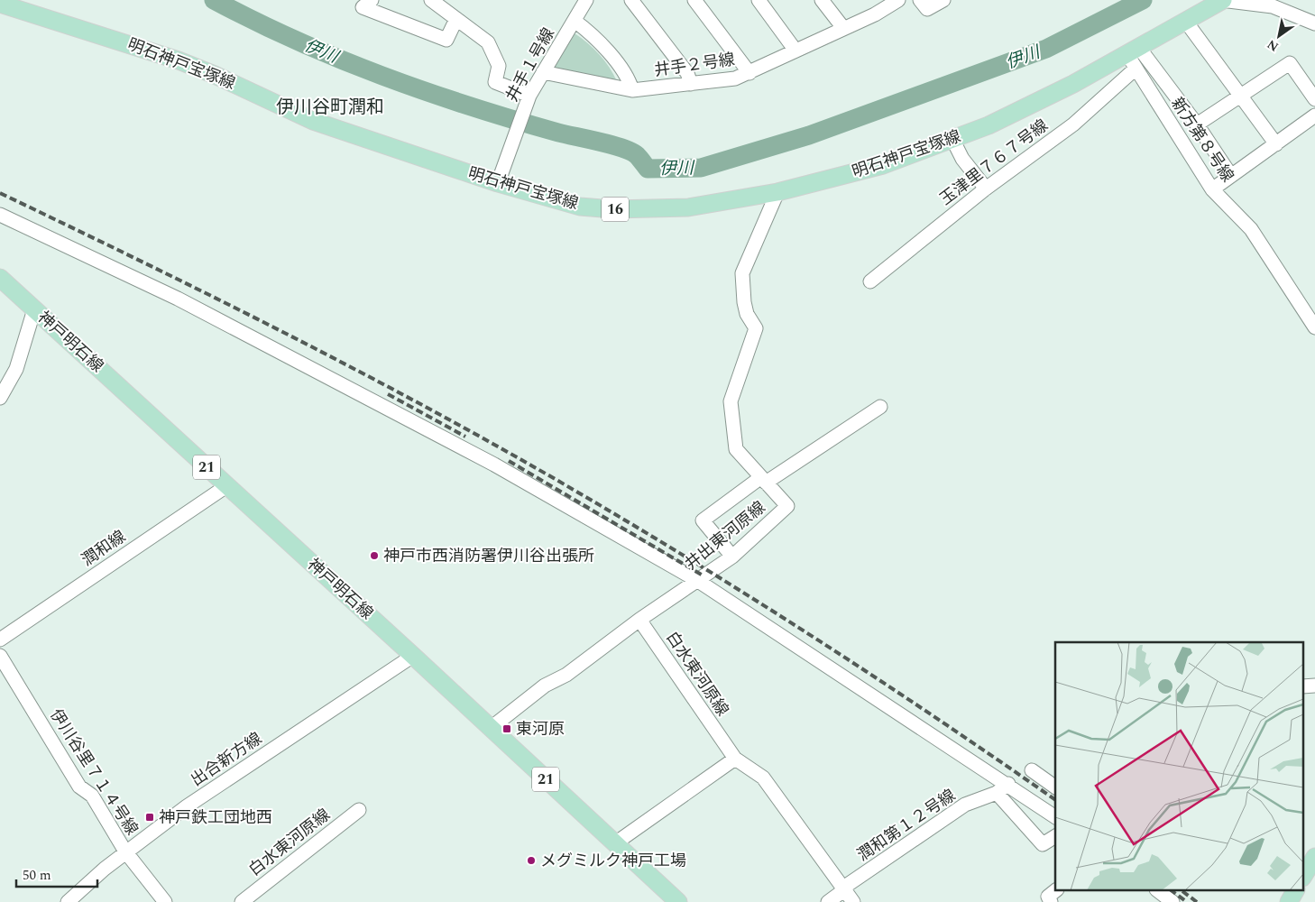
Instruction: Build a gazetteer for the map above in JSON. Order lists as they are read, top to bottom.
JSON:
{
  "streets": {
    "main road": [
      "明石神戸宝塚線",
      "16",
      "神戸明石線",
      "21"
    ],
    "street": [
      "井手１号線",
      "井手２号線",
      "新方第８号線",
      "玉津里７６７号線",
      "井出東河原線",
      "潤和線",
      "白水東河原線",
      "出合新方線",
      "伊川谷里７１４号線",
      "潤和第１２号線"
    ]
  },
  "crossings": [
    ["明石神戸宝塚線", "井手１号線"],
    ["明石神戸宝塚線", "新方第８号線"],
    ["明石神戸宝塚線", "玉津里７６７号線"],
    ["明石神戸宝塚線", "井出東河原線"],
    ["井手１号線", "井手２号線"],
    ["新方第８号線", "玉津里７６７号線"],
    ["神戸明石線", "潤和線"],
    ["神戸明石線", "出合新方線"],
    ["井出東河原線", "白水東河原線"],
    ["白水東河原線", "潤和第１２号線"],
    ["出合新方線", "伊川谷里７１４号線"]
  ],
  "districts": ["伊川谷町潤和"],
  "water": ["伊川"],
  "places": {
    "other": ["神戸市西消防署伊川谷出張所", "メグミルク神戸工場"],
    "transit": ["東河原", "神戸鉄工団地西"]
  },
  "scale_bar": "50 m",
  "north": "bottom left"
}
